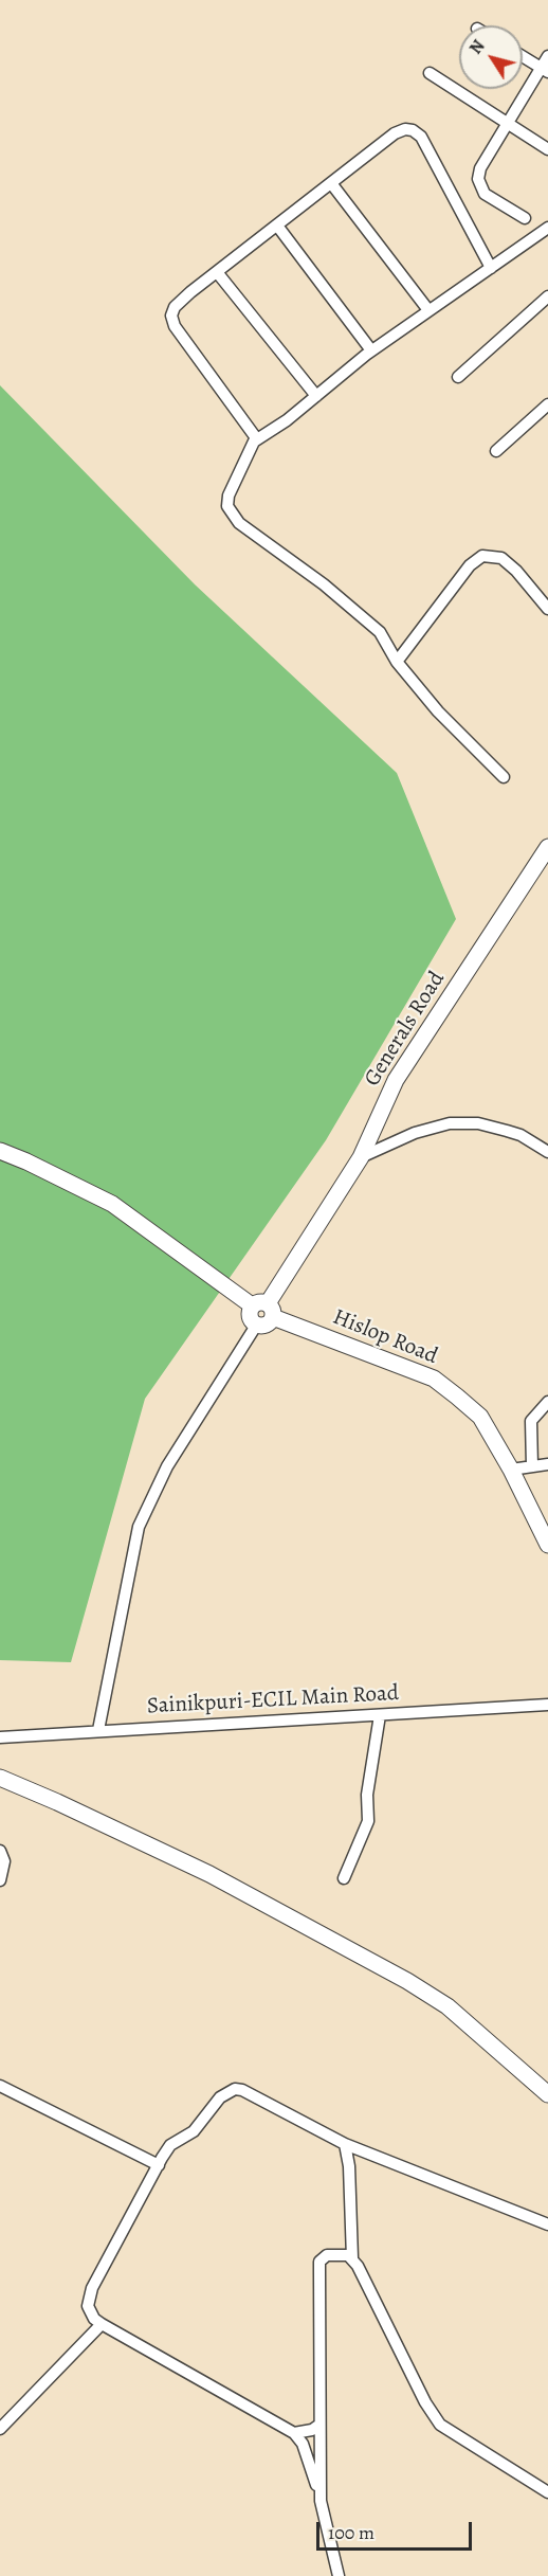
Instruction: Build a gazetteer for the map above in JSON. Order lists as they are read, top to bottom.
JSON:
{
  "streets": {
    "street": ["Generals Road", "Hislop Road", "Sainikpuri-ECIL Main Road"]
  },
  "crossings": [
    ["Generals Road", "Hislop Road"]
  ],
  "scale_bar": "100 m",
  "north": "top left"
}
